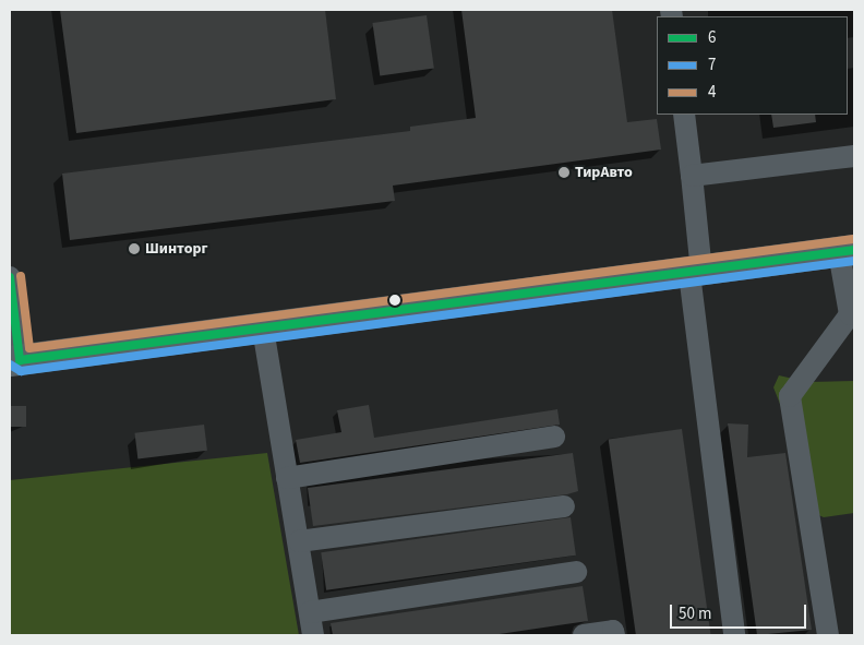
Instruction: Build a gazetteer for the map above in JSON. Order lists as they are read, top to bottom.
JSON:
{
  "places": ["ТирАвто", "Шинторг"],
  "lines": ["transit line 4", "transit line 6", "transit line 7"],
  "legend": ["6", "7", "4"],
  "scale_bar": "50 m"
}
